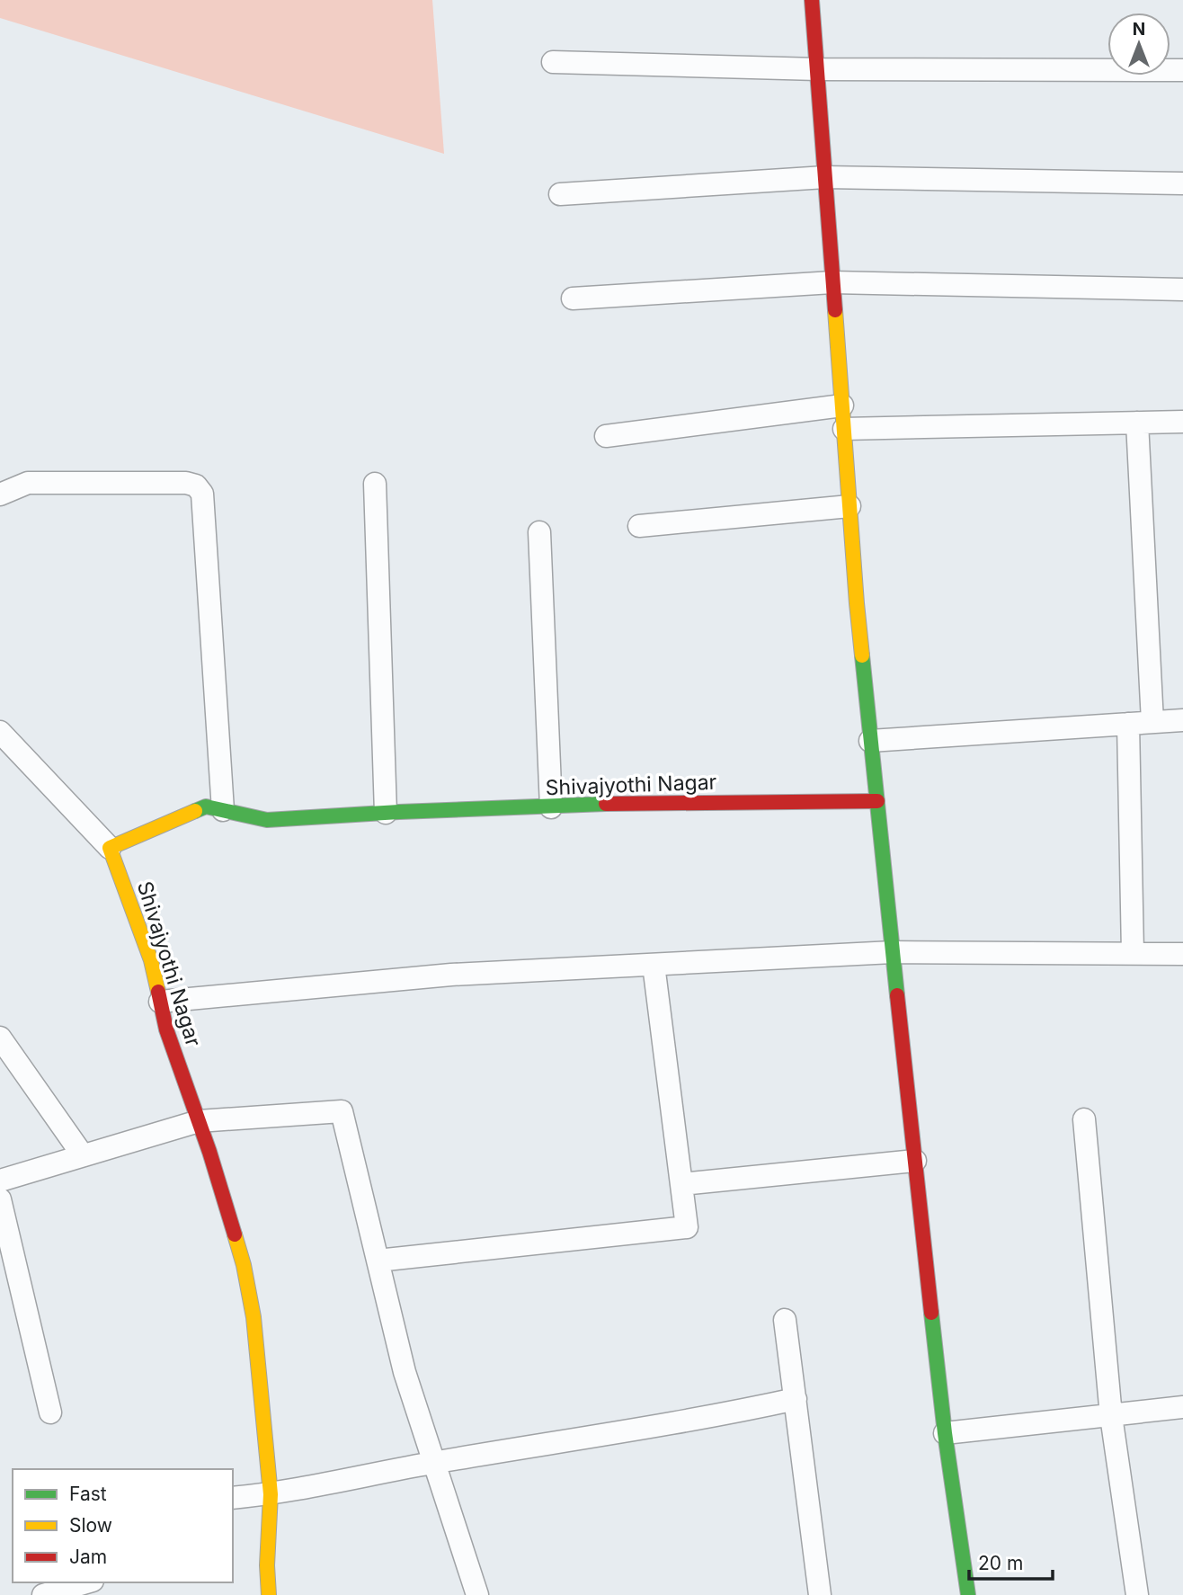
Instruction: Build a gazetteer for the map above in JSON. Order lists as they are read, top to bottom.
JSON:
{
  "streets": {
    "street": ["Shivajyothi Nagar"]
  },
  "legend": ["Fast", "Slow", "Jam"],
  "scale_bar": "20 m",
  "north": "top"
}
